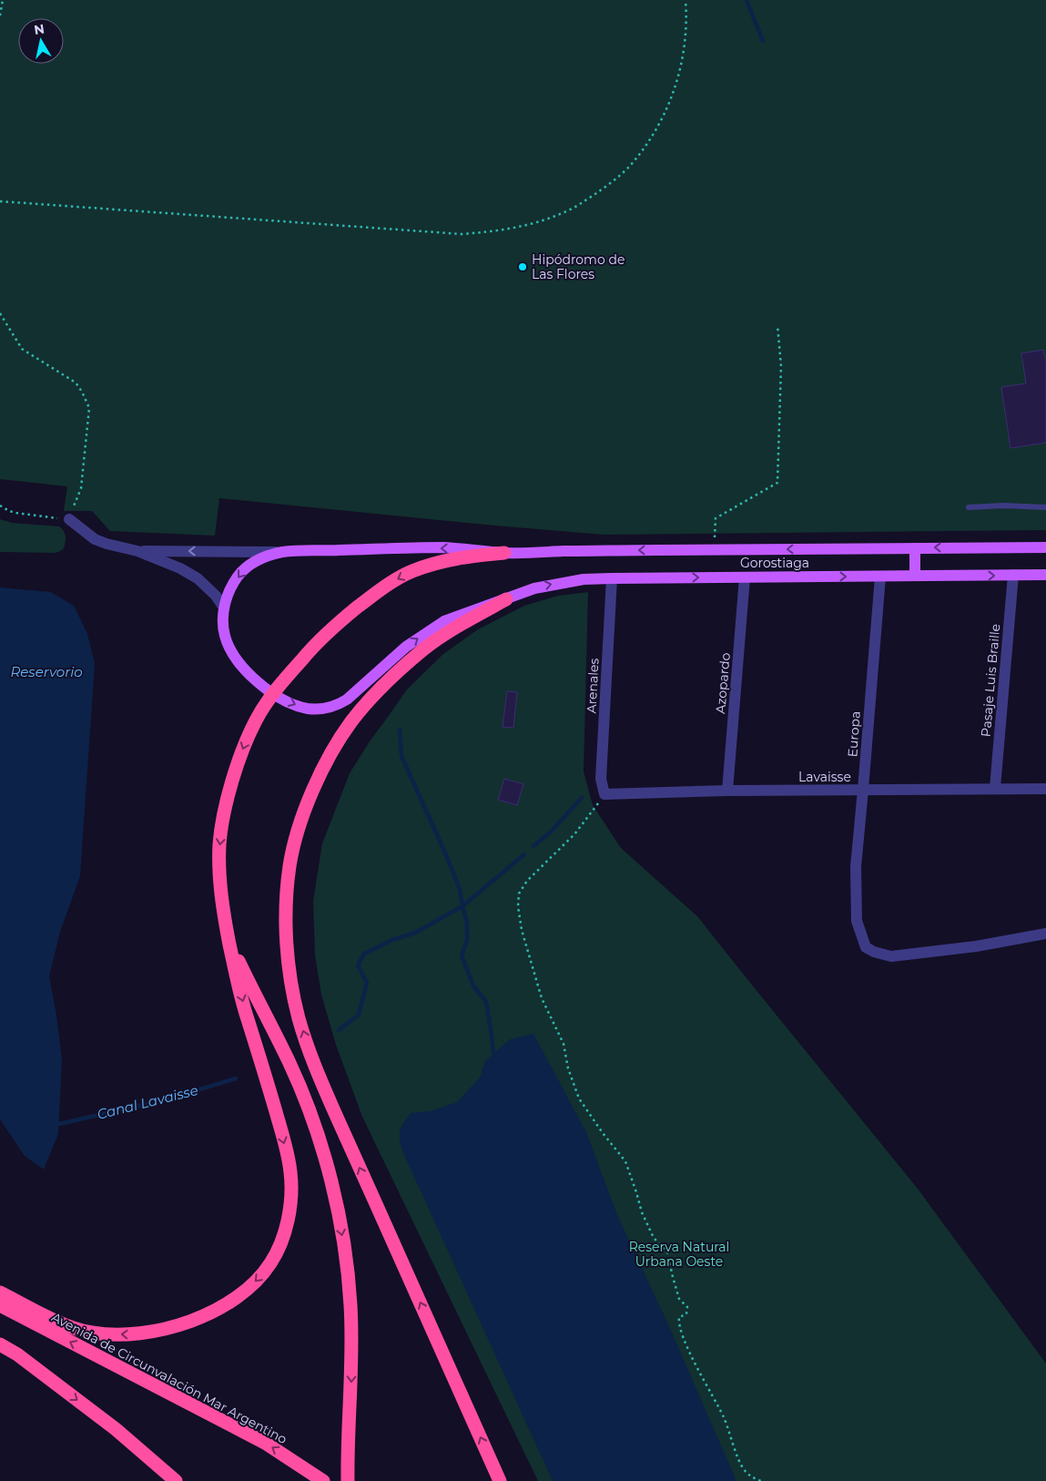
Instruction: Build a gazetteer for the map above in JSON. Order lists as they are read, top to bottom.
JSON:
{
  "streets": {
    "highway": ["Avenida de Circunvalación Mar Argentino"],
    "main road": ["Gorostiaga"],
    "street": [
      "Pasaje Luis Braille",
      "Azopardo",
      "Arenales",
      "Europa",
      "Lavaisse"
    ]
  },
  "crossings": [
    ["Gorostiaga", "Pasaje Luis Braille"],
    ["Gorostiaga", "Azopardo"],
    ["Gorostiaga", "Arenales"],
    ["Gorostiaga", "Europa"],
    ["Pasaje Luis Braille", "Lavaisse"],
    ["Azopardo", "Lavaisse"],
    ["Arenales", "Lavaisse"],
    ["Europa", "Lavaisse"]
  ],
  "water": ["Reservorio", "Canal Lavaisse"],
  "parks": ["Reserva Natural Urbana Oeste"],
  "places": ["Hipódromo de Las Flores"],
  "north": "top"
}
